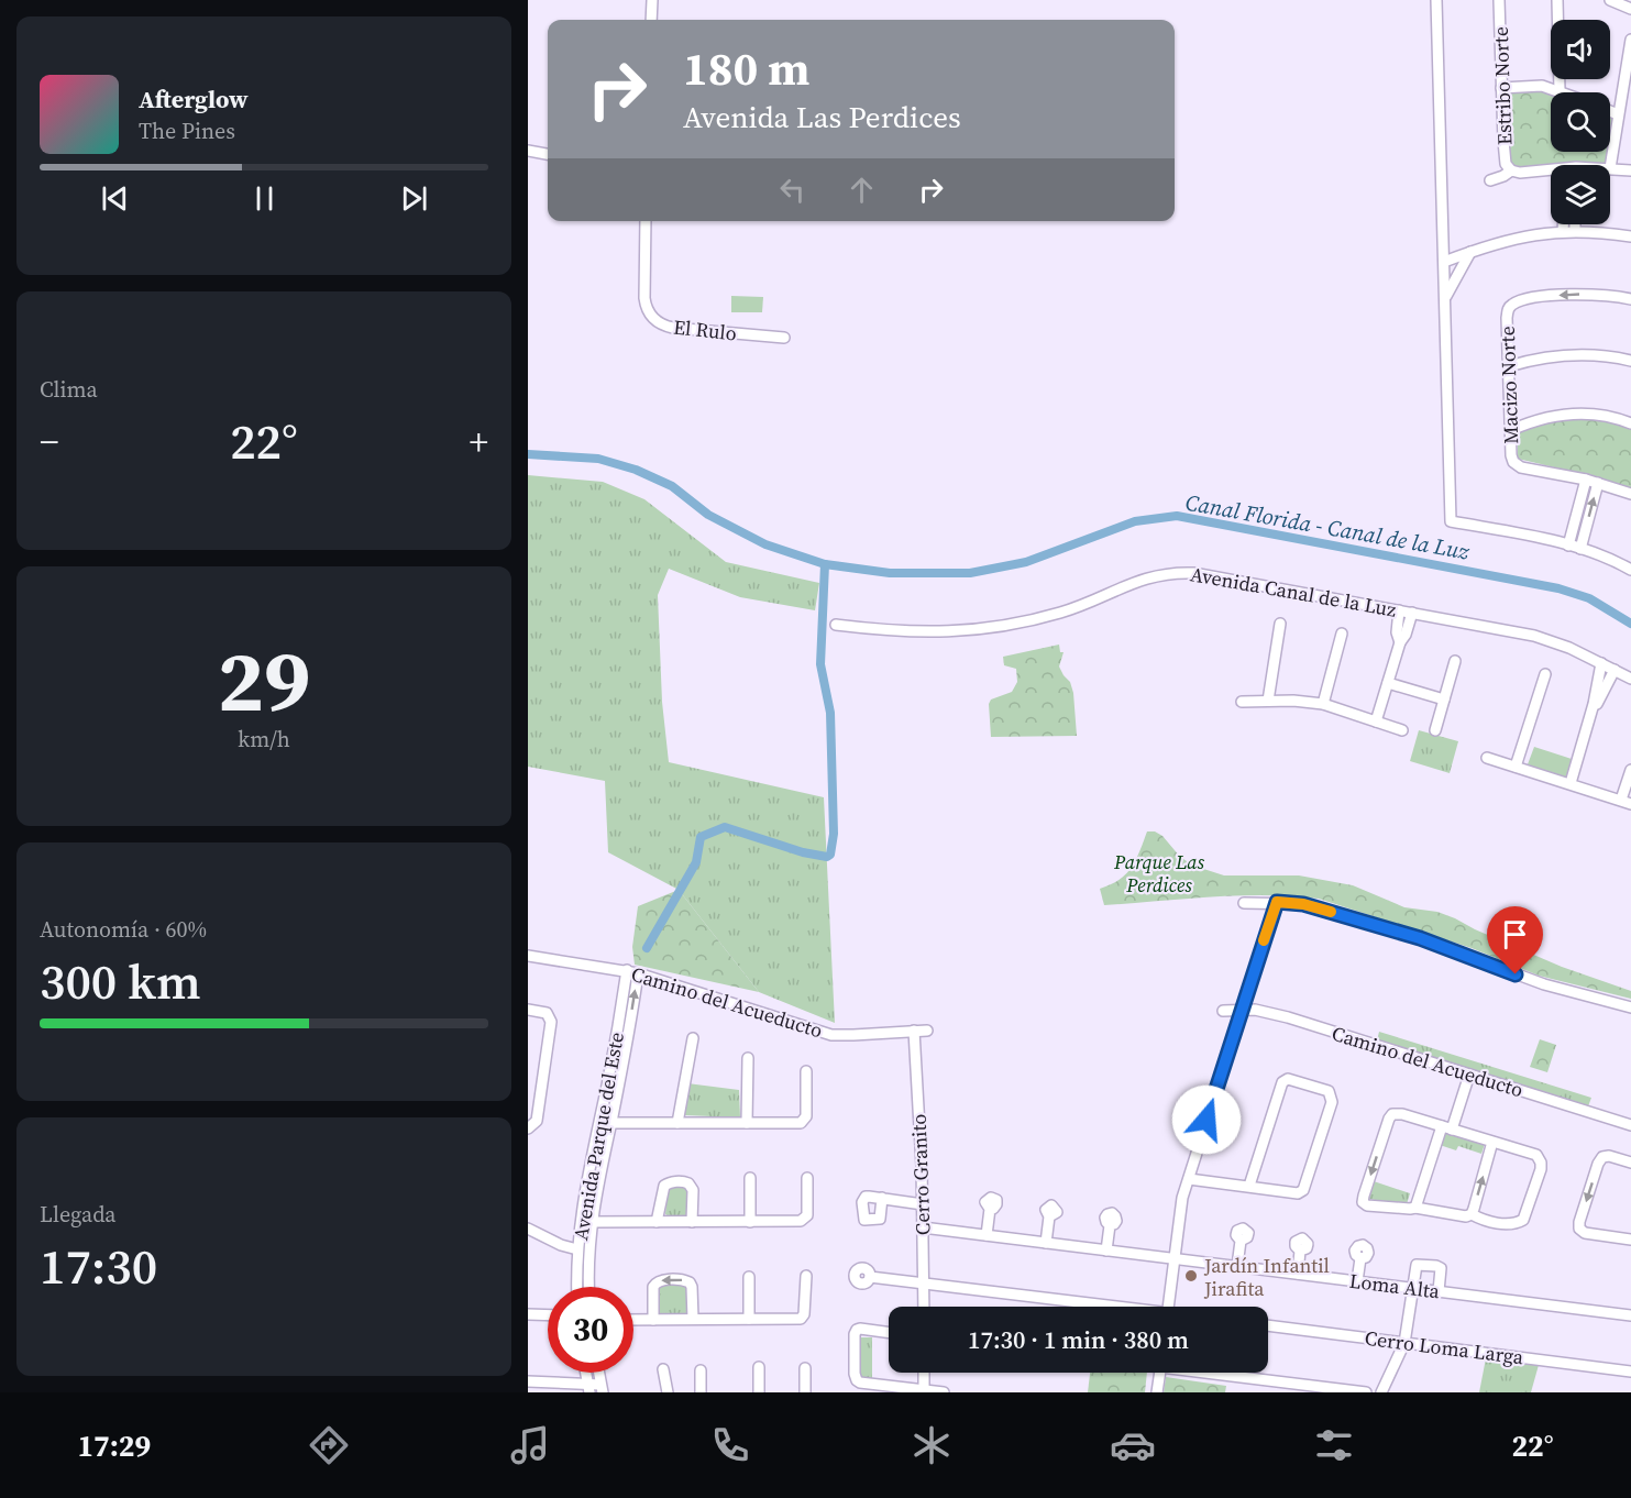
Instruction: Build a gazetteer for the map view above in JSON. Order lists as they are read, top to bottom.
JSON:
{
  "streets": {
    "street": [
      "Estribo Norte",
      "El Rulo",
      "Macizo Norte",
      "Avenida Canal de la Luz",
      "Camino del Acueducto",
      "Avenida Parque del Este",
      "Cerro Granito",
      "Loma Alta",
      "Cerro Loma Larga"
    ]
  },
  "crossings": [
    ["Camino del Acueducto", "Avenida Parque del Este"],
    ["Camino del Acueducto", "Cerro Granito"],
    ["Cerro Granito", "Loma Alta"]
  ],
  "water": ["Canal Florida - Canal de la Luz"],
  "parks": ["Parque Las Perdices"],
  "places": ["Jardín Infantil Jirafita"],
  "page": {
    "turn": ["180 m", "Avenida Las Perdices"],
    "song": ["Afterglow", "The Pines"],
    "tile": [
      "Clima",
      ["29", "km/h"],
      ["Autonomía · 60%", "300 km"],
      ["Llegada", "17:30"]
    ],
    "heat": ["−", "22°", "+"],
    "limit": "30",
    "trip": "17:30 · 1 min · 380 m",
    "tabs": ["17:29", "22°"]
  }
}
